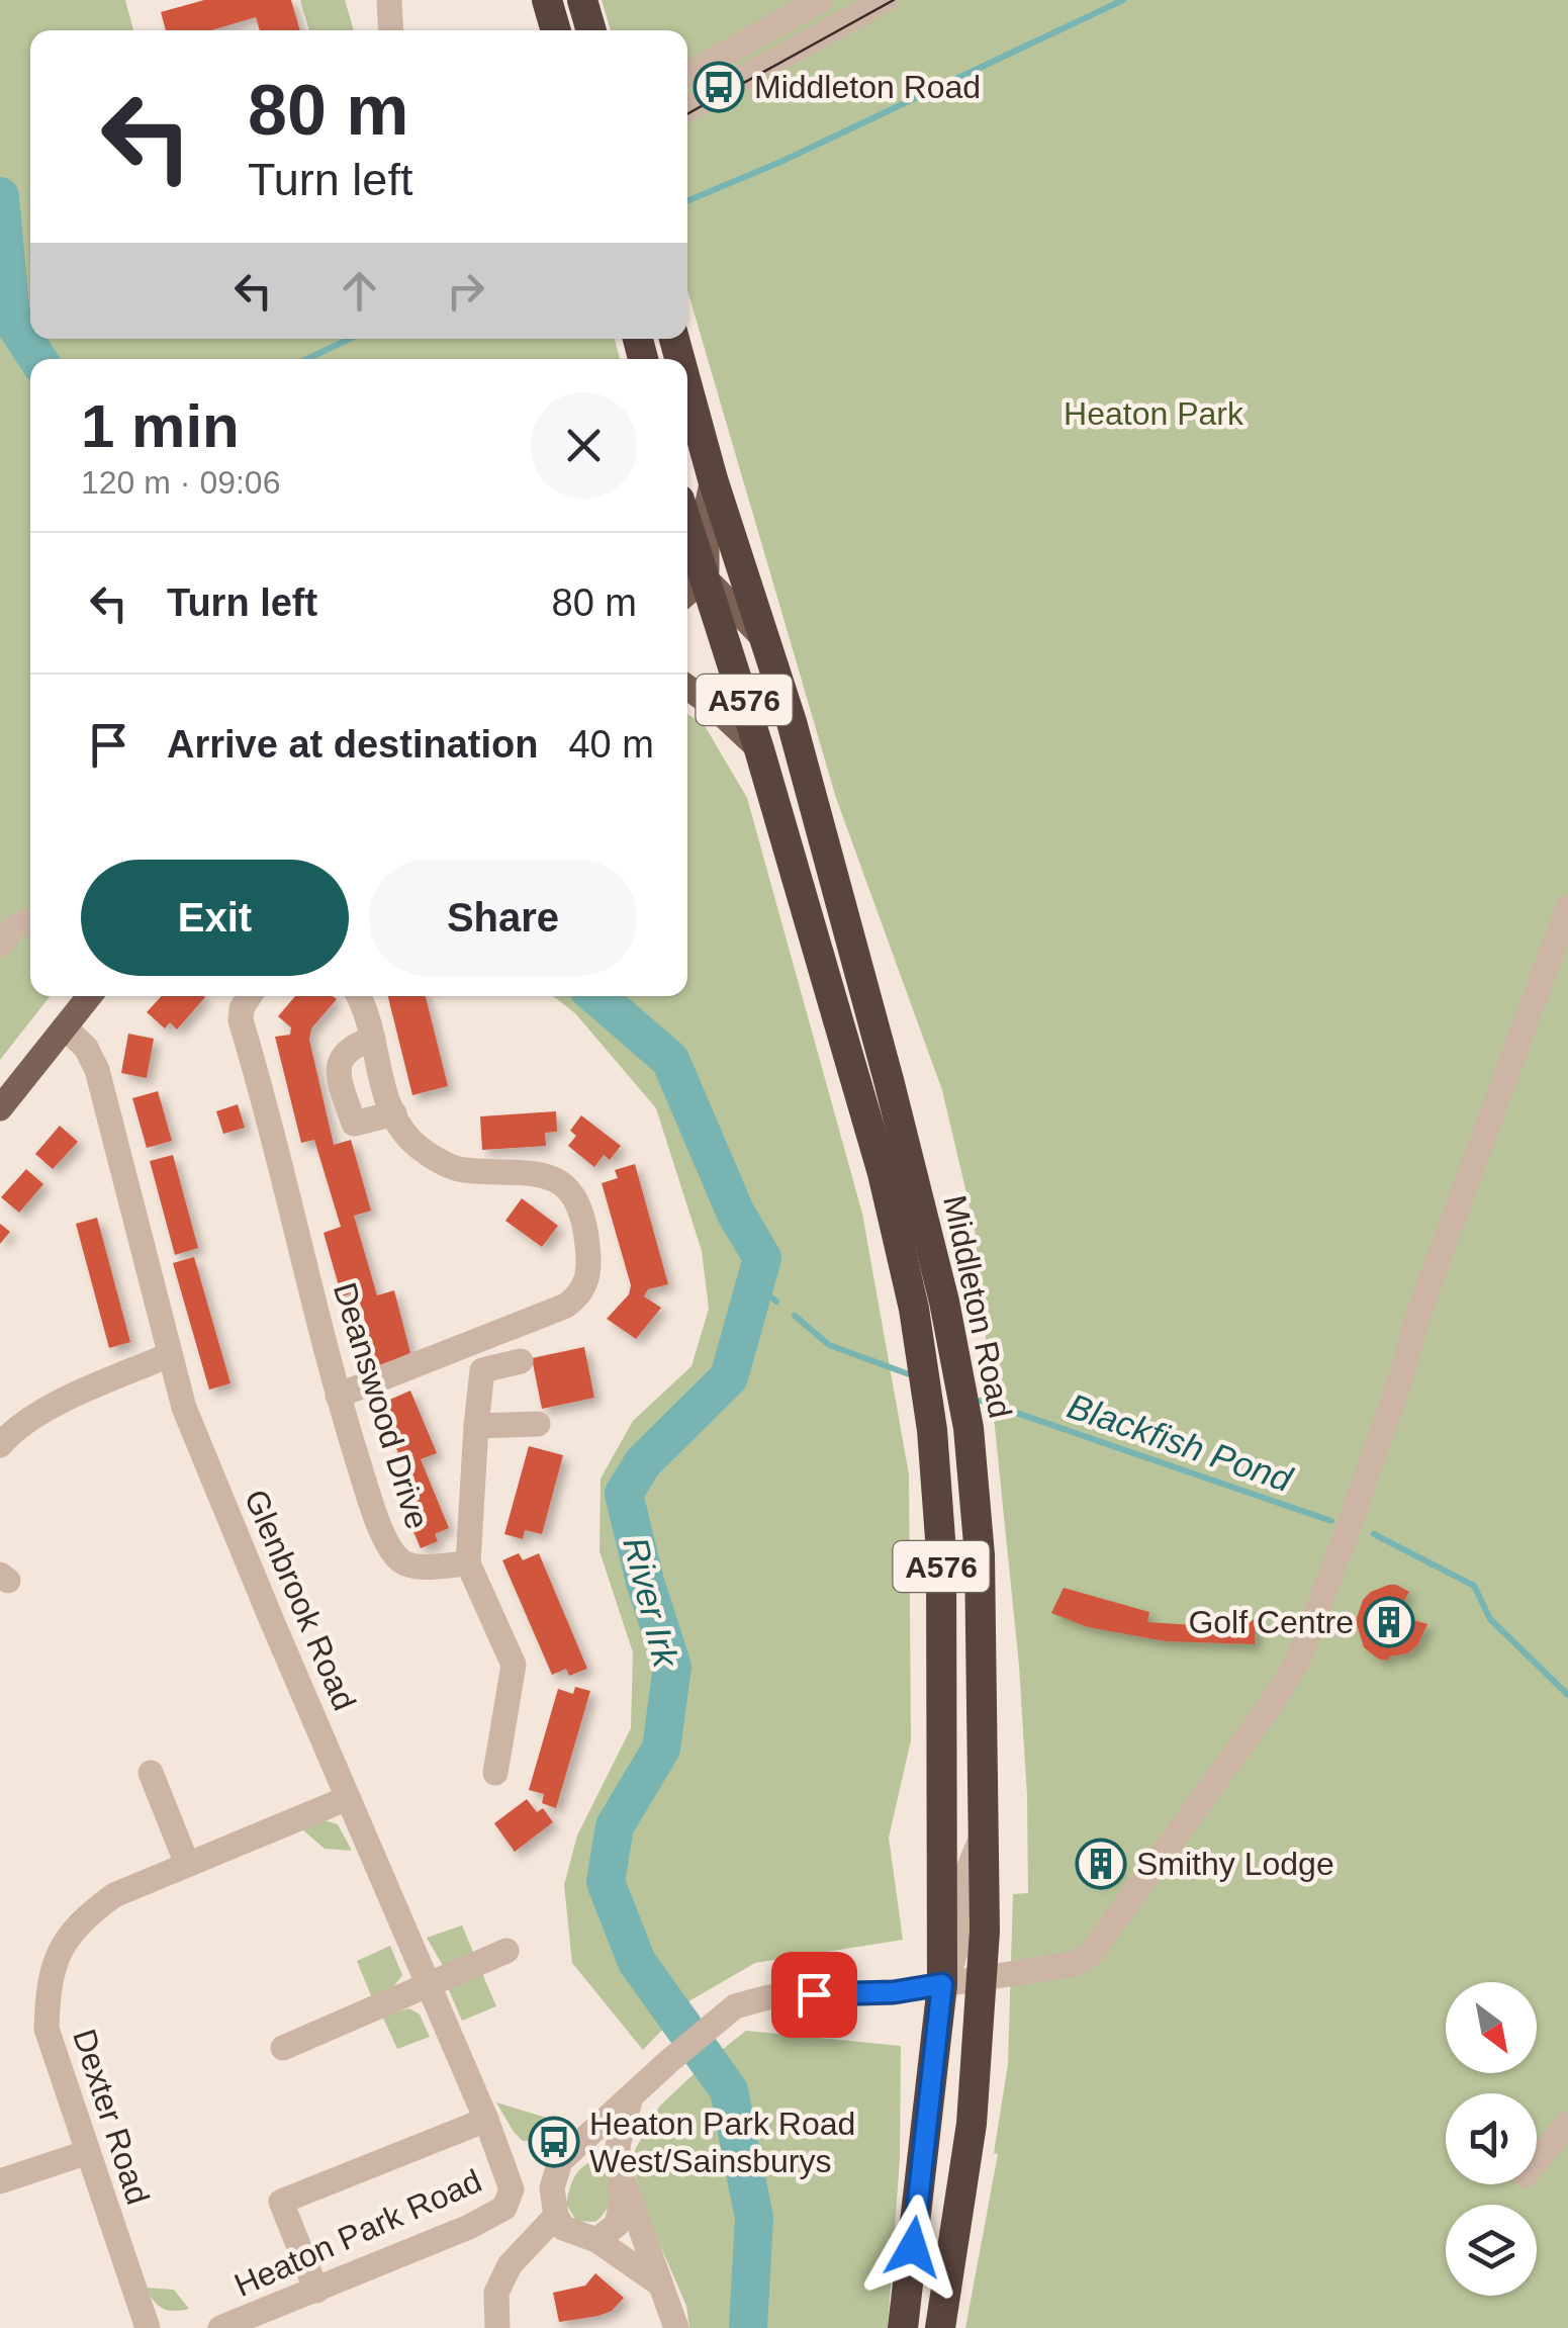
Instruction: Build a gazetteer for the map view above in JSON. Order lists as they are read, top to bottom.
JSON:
{
  "streets": {
    "highway": ["A576", "Middleton Road"],
    "street": [
      "Deanswood Drive",
      "Glenbrook Road",
      "Dexter Road",
      "Heaton Park Road"
    ]
  },
  "crossings": [
    ["Glenbrook Road", "Dexter Road"],
    ["Glenbrook Road", "Heaton Park Road"]
  ],
  "water": ["Blackfish Pond", "River Irk"],
  "parks": ["Heaton Park"],
  "places": {
    "bus stop": ["Middleton Road", "Heaton Park Road West/Sainsburys"],
    "building": ["Golf Centre", "Smithy Lodge"]
  },
  "north": "bottom right",
  "page": {
    "turn": ["80 m", "Turn left"],
    "heading": ["1 min", "120 m · 09:06"],
    "list": [
      {
        "name": "Turn left",
        "value": "80 m"
      },
      {
        "name": "Arrive at destination",
        "value": "40 m"
      }
    ],
    "buttons": ["Exit", "Share"]
  }
}
